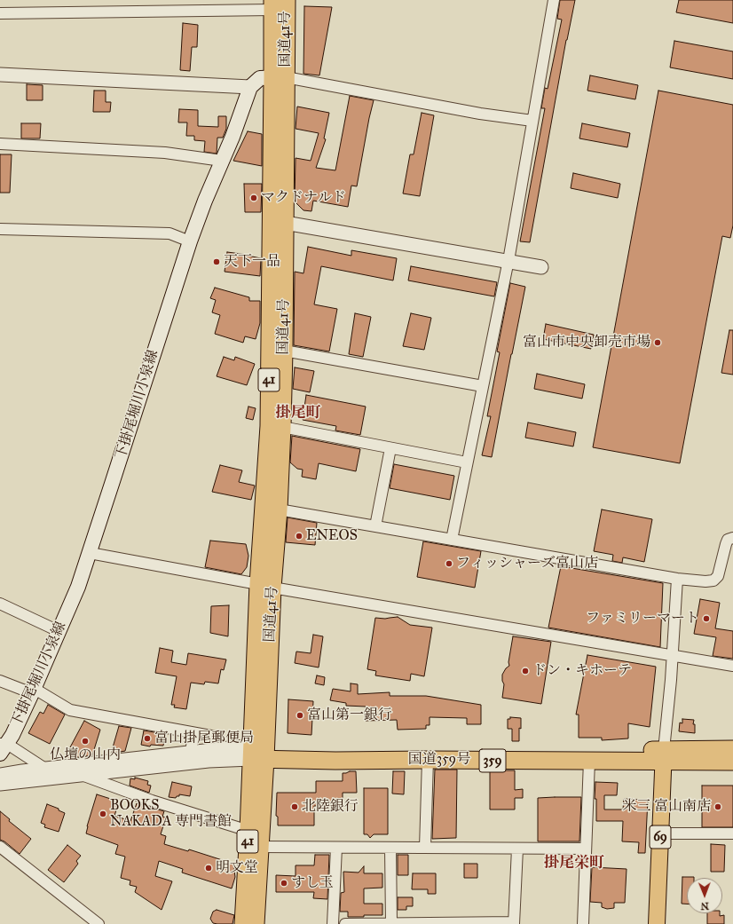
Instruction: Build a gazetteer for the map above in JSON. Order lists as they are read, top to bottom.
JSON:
{
  "streets": {
    "highway": [
      "国道41号",
      "41",
      "国道359号",
      "359"
    ],
    "main road": ["下掛尾堀川小泉線", "69"]
  },
  "crossings": [
    ["国道41号", "41"],
    ["国道41号", "国道359号"],
    ["41", "国道359号"],
    ["国道359号", "69"]
  ],
  "districts": ["掛尾町", "掛尾栄町"],
  "places": [
    "マクドナルド",
    "天下一品",
    "富山市中央卸売市場",
    "ENEOS",
    "フィッシャーズ富山店",
    "ファミリーマート",
    "ドン・キホーテ",
    "富山第一銀行",
    "富山掛尾郵便局",
    "仏壇の山内",
    "北陸銀行",
    "米三 富山南店",
    "BOOKS NAKADA 専門書館",
    "明文堂",
    "すし玉"
  ],
  "north": "bottom"
}
